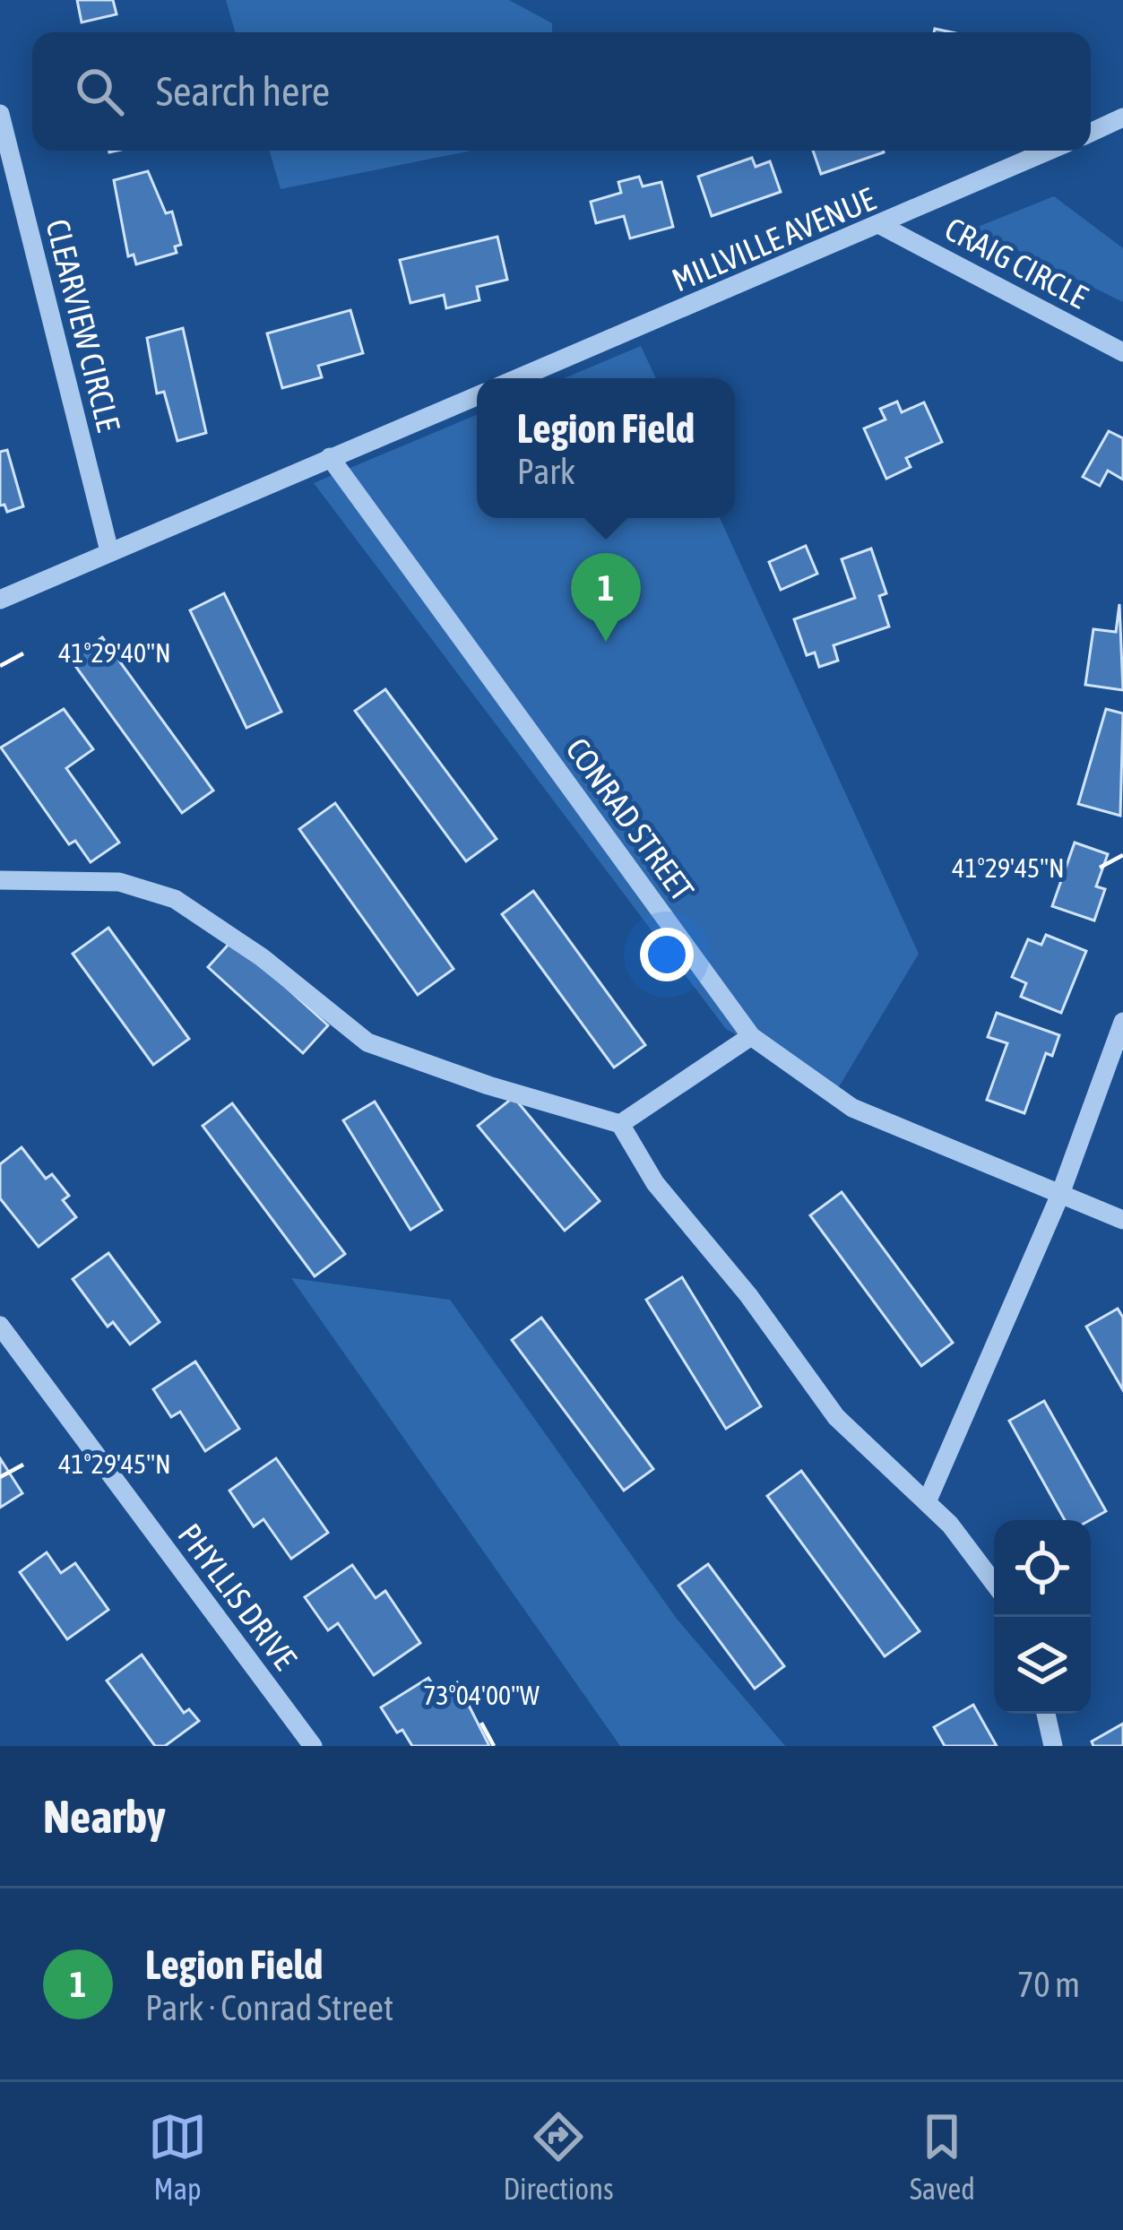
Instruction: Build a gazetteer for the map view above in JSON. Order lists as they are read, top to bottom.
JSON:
{
  "streets": {
    "street": [
      "MILLVILLE AVENUE",
      "CRAIG CIRCLE",
      "CLEARVIEW CIRCLE",
      "CONRAD STREET",
      "PHYLLIS DRIVE"
    ]
  },
  "crossings": [
    ["MILLVILLE AVENUE", "CRAIG CIRCLE"]
  ],
  "page": {
    "search": "Search here",
    "popup": ["Legion Field", "Park"],
    "pins": "1",
    "heading": "Nearby",
    "list": [
      {
        "mark": "1",
        "name": "Legion Field",
        "note": "Park · Conrad Street",
        "value": "70 m"
      }
    ],
    "nav": ["Map", "Directions", "Saved"]
  },
  "coordinates": ["41°29'40\"N", "41°29'45\"N", "73°04'00\"W"]
}
